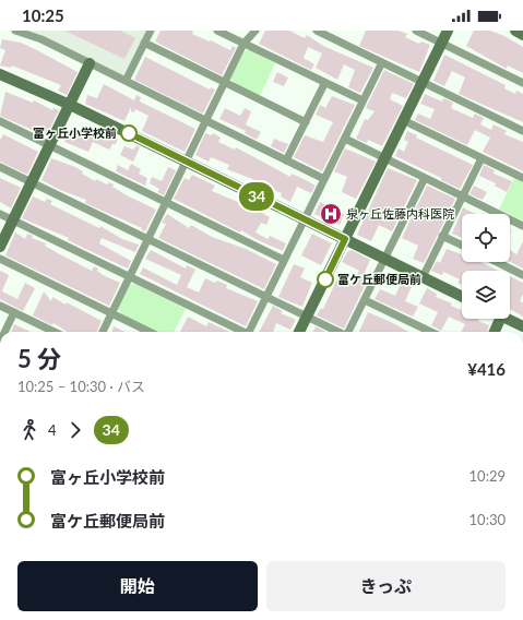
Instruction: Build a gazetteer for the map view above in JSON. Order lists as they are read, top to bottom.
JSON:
{
  "places": {
    "other": ["富ヶ丘小学校前", "富ケ丘郵便局前"],
    "hospital": ["泉ヶ丘佐藤内科医院"]
  },
  "lines": ["bus line 34"],
  "page": {
    "status": "10:25",
    "on_map": "34",
    "heading": ["5 分", "10:25 – 10:30 · バス", "¥416"],
    "legs": ["4", "34"],
    "list": [
      {
        "name": "富ヶ丘小学校前",
        "value": "10:29"
      },
      {
        "name": "富ケ丘郵便局前",
        "value": "10:30"
      }
    ],
    "buttons": ["開始", "きっぷ"]
  }
}
